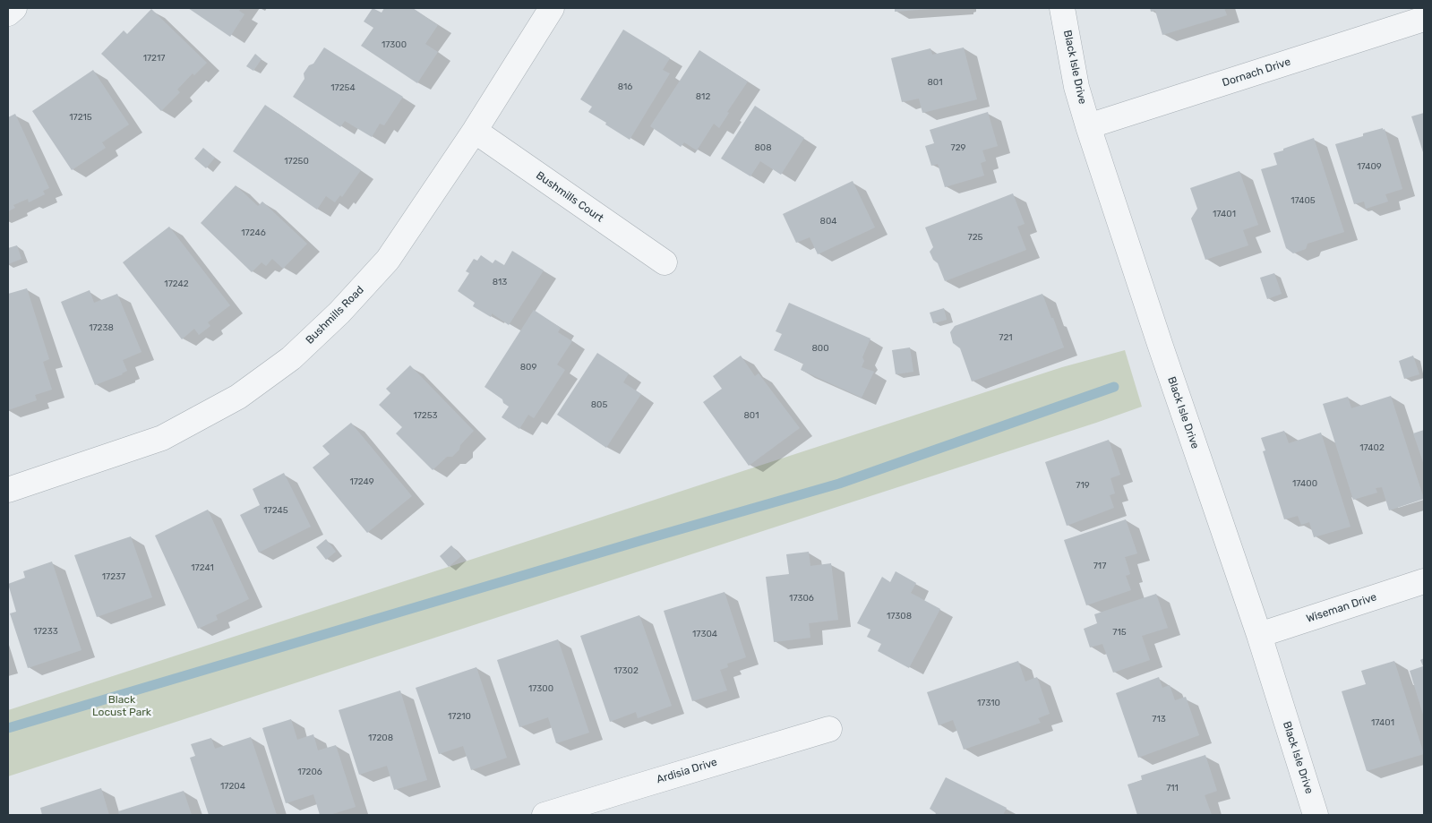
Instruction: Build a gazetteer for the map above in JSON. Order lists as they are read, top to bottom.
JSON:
{
  "streets": {
    "street": [
      "Black Isle Drive",
      "Dornach Drive",
      "Bushmills Court",
      "Bushmills Road",
      "Wiseman Drive",
      "Ardisia Drive"
    ]
  },
  "crossings": [
    ["Black Isle Drive", "Dornach Drive"],
    ["Black Isle Drive", "Wiseman Drive"],
    ["Bushmills Court", "Bushmills Road"]
  ],
  "parks": ["Black Locust Park"],
  "house_numbers": [
    "17300",
    "17217",
    "801",
    "816",
    "17254",
    "812",
    "17215",
    "808",
    "729",
    "17250",
    "17409",
    "17405",
    "17401",
    "804",
    "17246",
    "725",
    "813",
    "17242",
    "17238",
    "721",
    "800",
    "809",
    "805",
    "17253",
    "801",
    "17402",
    "17249",
    "17400",
    "719",
    "17245",
    "717",
    "17241",
    "17237",
    "17306",
    "17308",
    "17233",
    "715",
    "17304",
    "17302",
    "17300",
    "17310",
    "17210",
    "713",
    "17401",
    "17208",
    "17206",
    "17204",
    "711"
  ]
}
